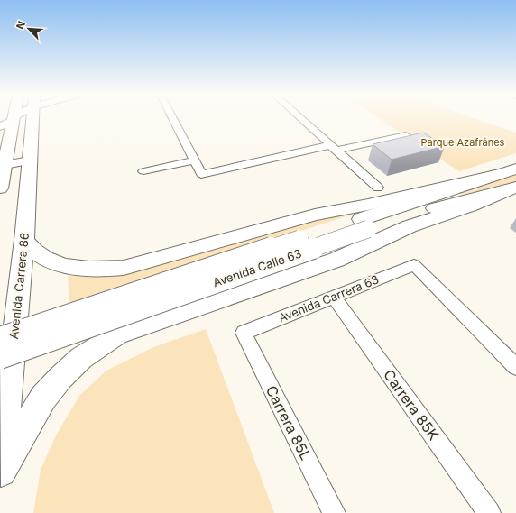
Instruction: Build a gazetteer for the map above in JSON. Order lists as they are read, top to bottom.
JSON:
{
  "streets": {
    "main road": ["Avenida Calle 63", "Avenida Carrera 86"],
    "street": ["Avenida Carrera 63", "Carrera 85K", "Carrera 85L"]
  },
  "crossings": [
    ["Avenida Carrera 63", "Carrera 85K"],
    ["Avenida Carrera 63", "Carrera 85L"]
  ],
  "parks": ["Parque Azafránes"],
  "north": "top left"
}
